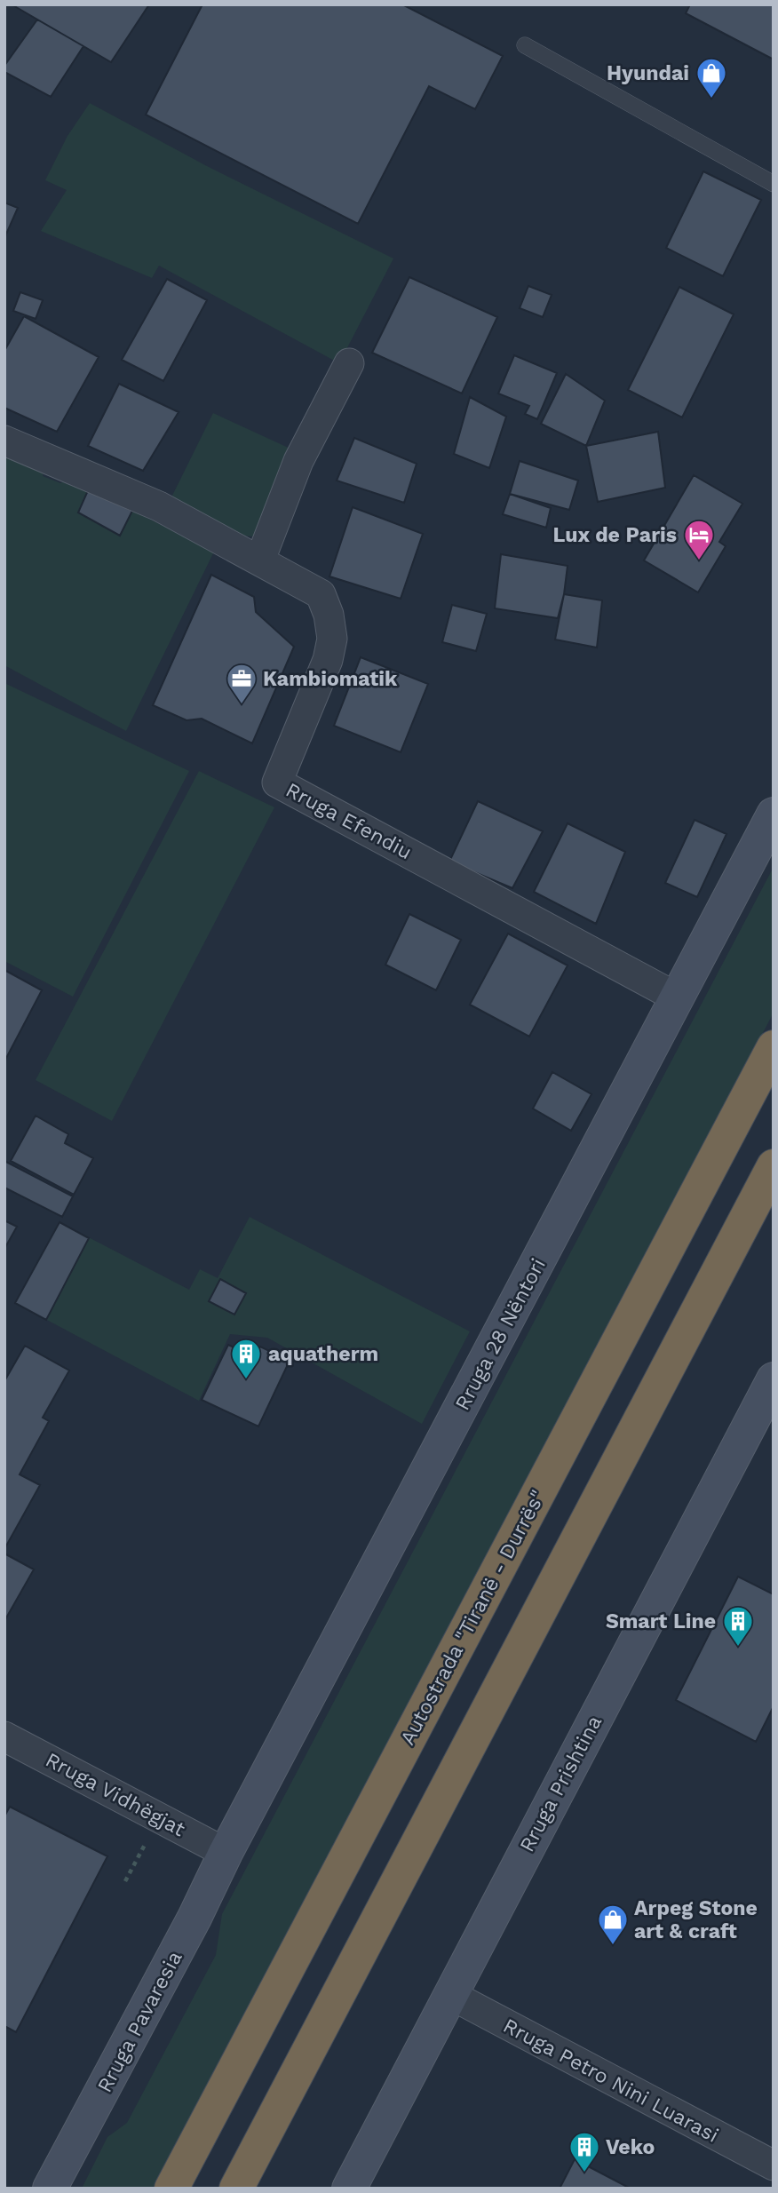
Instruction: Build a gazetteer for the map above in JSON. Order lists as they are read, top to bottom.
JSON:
{
  "streets": {
    "highway": ["Autostrada \"Tiranë - Durrës\""],
    "main road": ["Rruga 28 Nëntori", "Rruga Prishtina", "Rruga Pavaresia"],
    "street": ["Rruga Efendiu", "Rruga Vidhëgjat", "Rruga Petro Nini Luarasi"]
  },
  "crossings": [
    ["Rruga Efendiu", "Rruga 28 Nëntori"],
    ["Rruga 28 Nëntori", "Rruga Vidhëgjat"],
    ["Rruga 28 Nëntori", "Rruga Pavaresia"],
    ["Rruga Prishtina", "Rruga Petro Nini Luarasi"],
    ["Rruga Vidhëgjat", "Rruga Pavaresia"]
  ],
  "places": {
    "shop": ["Hyundai", "Arpeg Stone art & craft"],
    "hotel": ["Lux de Paris"],
    "office": ["Kambiomatik"],
    "building": ["aquatherm", "Smart Line", "Veko"]
  }
}
